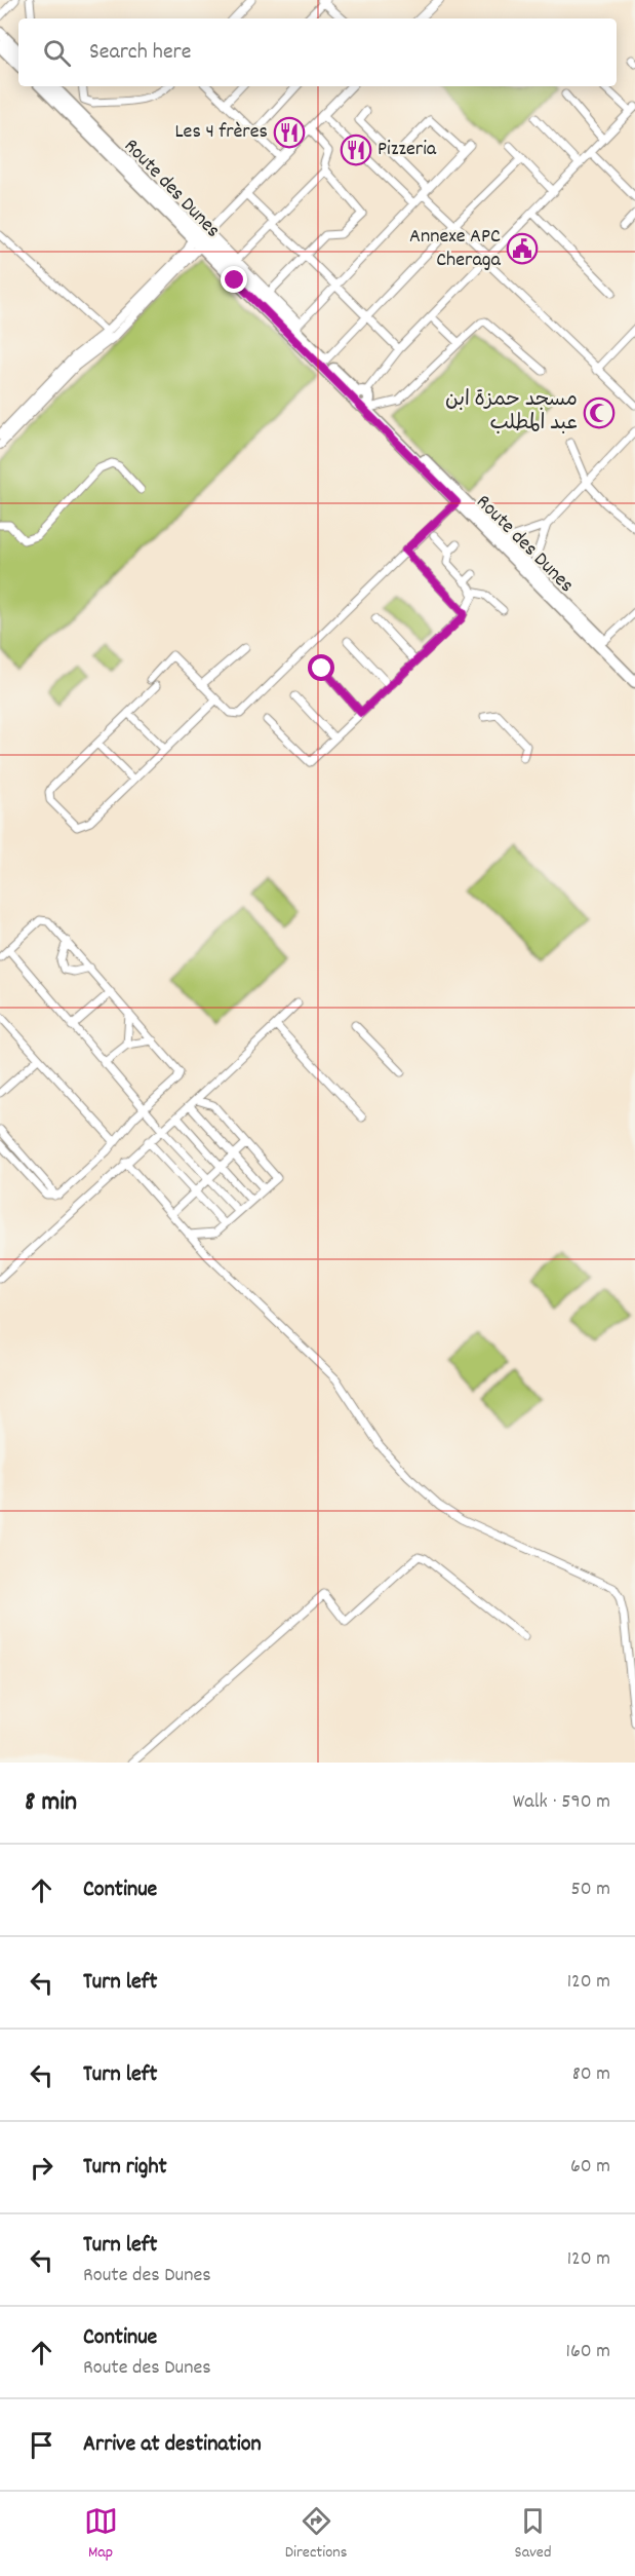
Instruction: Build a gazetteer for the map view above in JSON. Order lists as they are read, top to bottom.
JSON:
{
  "streets": {
    "main road": ["Route des Dunes"]
  },
  "places": {
    "restaurant": ["Les 4 frères", "Pizzeria"],
    "public building": ["Annexe APC Cheraga"],
    "mosque": ["مسجد حمزة ابن عبد المطلب"]
  },
  "page": {
    "search": "Search here",
    "heading": ["8 min", "Walk · 590 m"],
    "list": [
      ["Continue", "50 m"],
      ["Turn left", "120 m"],
      ["Turn left", "80 m"],
      ["Turn right", "60 m"],
      ["Turn left", "Route des Dunes", "120 m"],
      ["Continue", "Route des Dunes", "160 m"],
      "Arrive at destination"
    ],
    "nav": ["Map", "Directions", "Saved"]
  }
}
